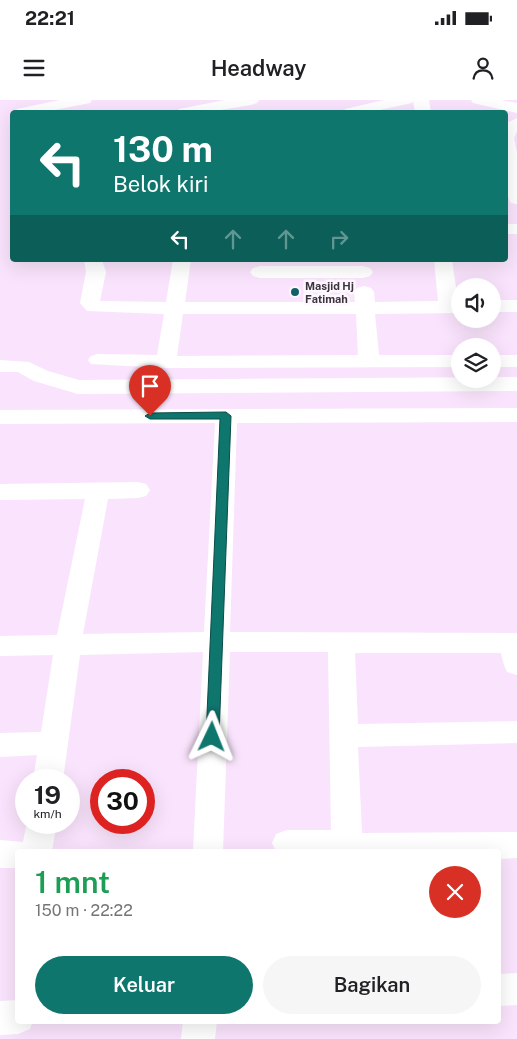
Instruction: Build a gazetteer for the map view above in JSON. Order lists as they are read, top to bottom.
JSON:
{
  "places": ["Masjid Hj Fatimah"],
  "page": {
    "status": "22:21",
    "header": "Headway",
    "turn": ["130 m", "Belok kiri"],
    "speed": "19 km/h",
    "limit": "30",
    "heading": ["1 mnt", "150 m · 22:22"],
    "buttons": ["Keluar", "Bagikan"]
  }
}
